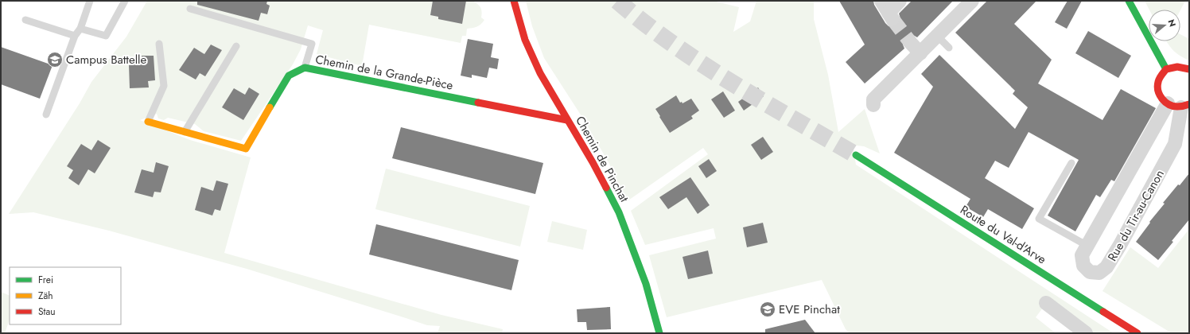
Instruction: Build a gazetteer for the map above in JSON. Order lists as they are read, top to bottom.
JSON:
{
  "streets": {
    "street": [
      "Chemin de la Grande-Pièce",
      "Chemin de Pinchat",
      "Rue du Tir-au-Canon",
      "Route du Val-d'Arve"
    ]
  },
  "crossings": [
    ["Chemin de la Grande-Pièce", "Chemin de Pinchat"]
  ],
  "places": {
    "school or university": ["Campus Battelle", "EVE Pinchat"]
  },
  "legend": ["Frei", "Zäh", "Stau"],
  "north": "right"
}
